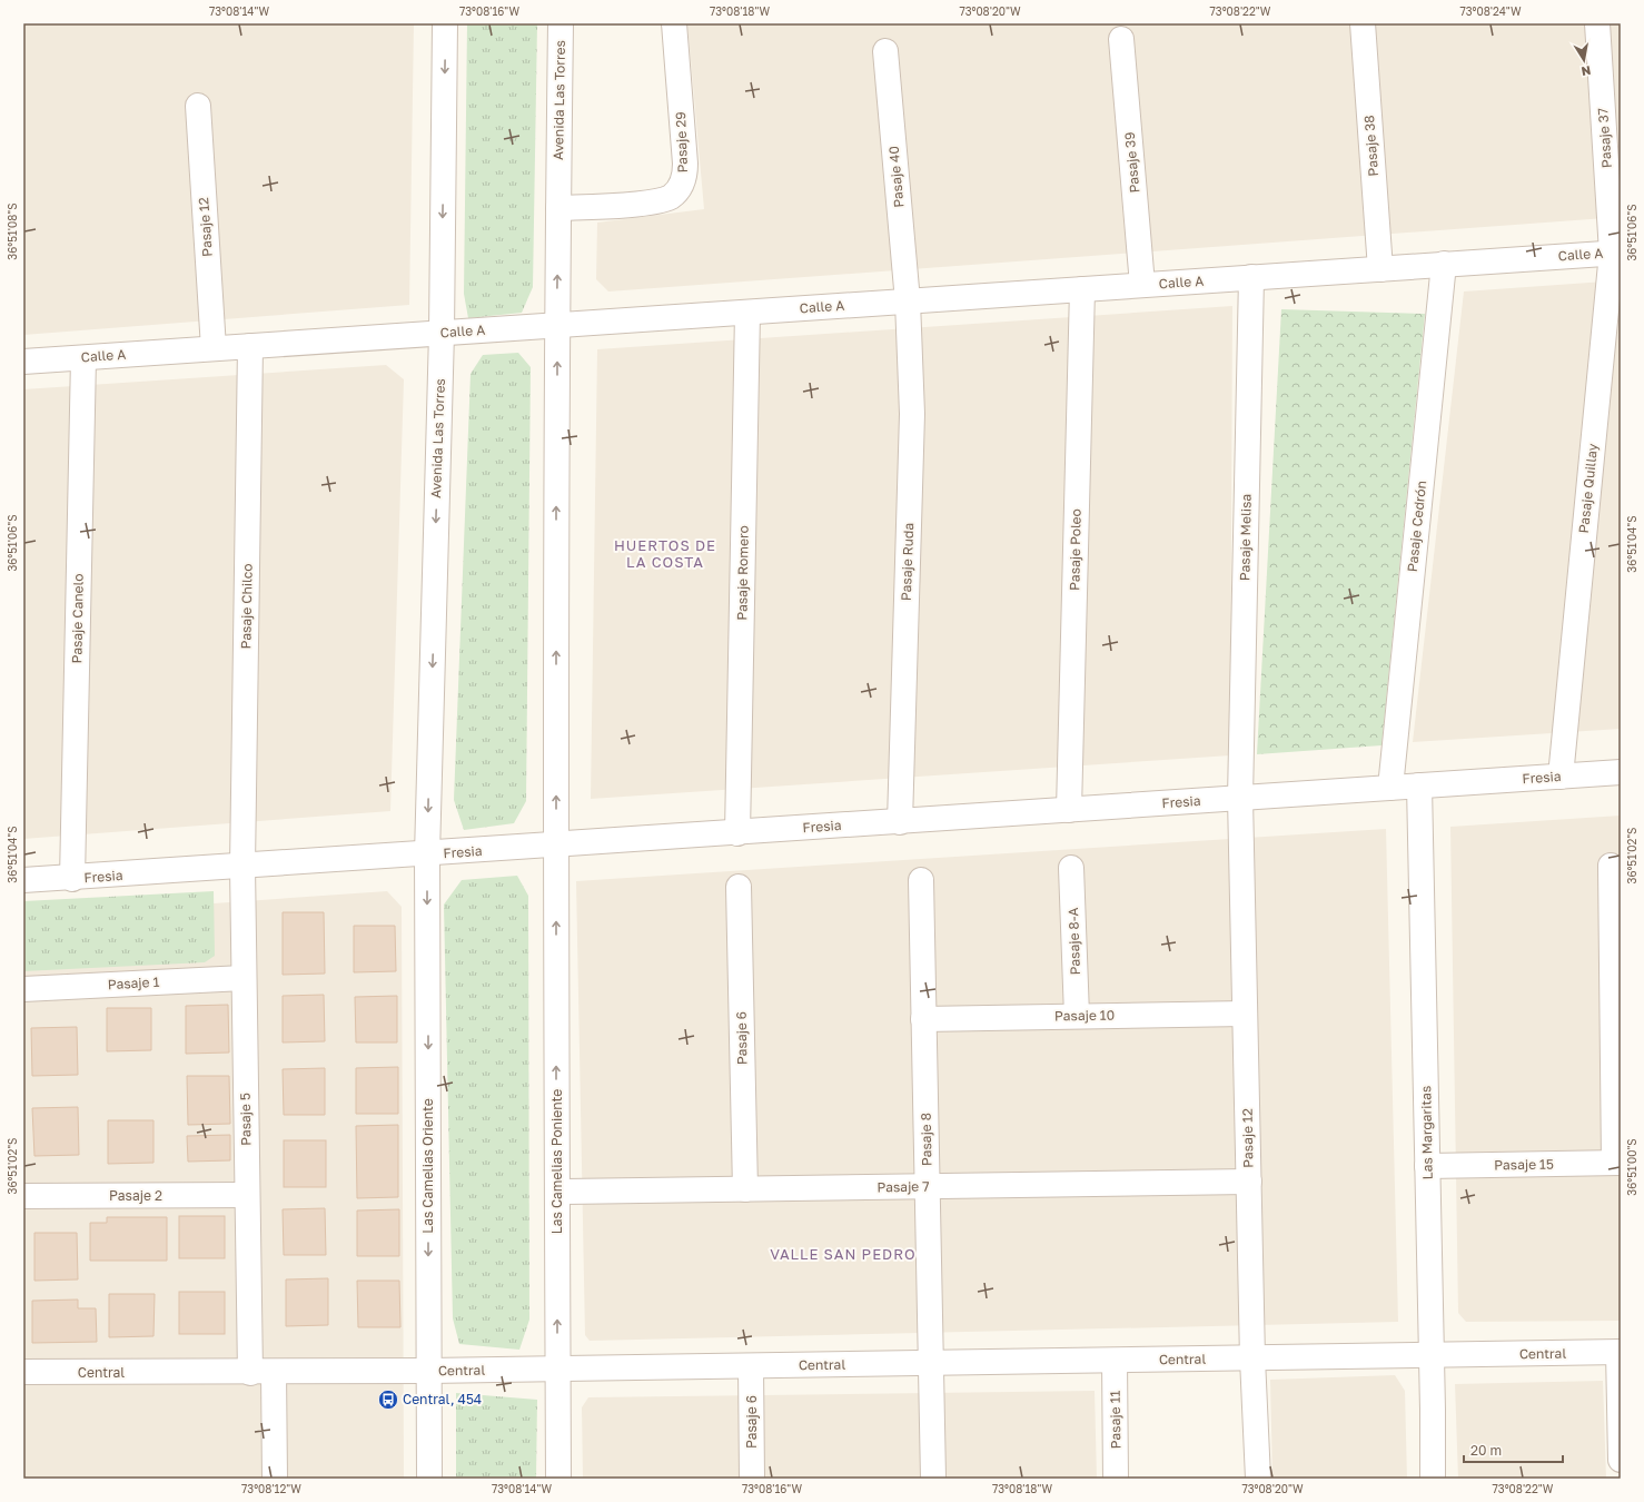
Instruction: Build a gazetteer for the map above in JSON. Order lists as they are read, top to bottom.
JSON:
{
  "streets": {
    "street": [
      "Avenida Las Torres",
      "Pasaje 37",
      "Pasaje 29",
      "Pasaje 38",
      "Pasaje 39",
      "Pasaje 40",
      "Pasaje 12",
      "Calle A",
      "Pasaje Quillay",
      "Pasaje Cedrón",
      "Pasaje Melisa",
      "Pasaje Poleo",
      "Pasaje Ruda",
      "Pasaje Romero",
      "Pasaje Chilco",
      "Pasaje Canelo",
      "Fresia",
      "Pasaje 8-A",
      "Pasaje 1",
      "Pasaje 10",
      "Pasaje 6",
      "Pasaje 5",
      "Las Margaritas",
      "Pasaje 8",
      "Las Camelias Poniente",
      "Pasaje 15",
      "Las Camelias Oriente",
      "Pasaje 7",
      "Pasaje 2",
      "Central",
      "Pasaje 11"
    ]
  },
  "crossings": [
    ["Avenida Las Torres", "Pasaje 29"],
    ["Avenida Las Torres", "Calle A"],
    ["Avenida Las Torres", "Fresia"],
    ["Avenida Las Torres", "Las Camelias Poniente"],
    ["Avenida Las Torres", "Las Camelias Oriente"],
    ["Pasaje 37", "Calle A"],
    ["Pasaje 37", "Pasaje Quillay"],
    ["Pasaje 38", "Calle A"],
    ["Pasaje 39", "Calle A"],
    ["Pasaje 40", "Calle A"],
    ["Pasaje 40", "Pasaje Ruda"],
    ["Pasaje 12", "Calle A"],
    ["Pasaje 12", "Pasaje Melisa"],
    ["Pasaje 12", "Fresia"],
    ["Pasaje 12", "Pasaje 10"],
    ["Pasaje 12", "Pasaje 7"],
    ["Pasaje 12", "Central"],
    ["Calle A", "Pasaje Quillay"],
    ["Calle A", "Pasaje Cedrón"],
    ["Calle A", "Pasaje Melisa"],
    ["Calle A", "Pasaje Poleo"],
    ["Calle A", "Pasaje Ruda"],
    ["Calle A", "Pasaje Romero"],
    ["Calle A", "Pasaje Chilco"],
    ["Calle A", "Pasaje Canelo"],
    ["Pasaje Quillay", "Fresia"],
    ["Pasaje Cedrón", "Fresia"],
    ["Pasaje Melisa", "Fresia"],
    ["Pasaje Poleo", "Fresia"],
    ["Pasaje Ruda", "Fresia"],
    ["Pasaje Romero", "Fresia"],
    ["Pasaje Chilco", "Fresia"],
    ["Pasaje Chilco", "Pasaje 5"],
    ["Pasaje Canelo", "Fresia"],
    ["Fresia", "Pasaje 5"],
    ["Fresia", "Las Margaritas"],
    ["Fresia", "Las Camelias Poniente"],
    ["Fresia", "Las Camelias Oriente"],
    ["Pasaje 8-A", "Pasaje 10"],
    ["Pasaje 1", "Pasaje 5"],
    ["Pasaje 10", "Pasaje 8"],
    ["Pasaje 6", "Pasaje 7"],
    ["Pasaje 6", "Central"],
    ["Pasaje 5", "Pasaje 2"],
    ["Pasaje 5", "Central"],
    ["Las Margaritas", "Pasaje 15"],
    ["Las Margaritas", "Central"],
    ["Pasaje 8", "Pasaje 7"],
    ["Pasaje 8", "Central"],
    ["Las Camelias Poniente", "Pasaje 7"],
    ["Las Camelias Poniente", "Central"],
    ["Las Camelias Oriente", "Central"],
    ["Central", "Pasaje 11"]
  ],
  "one_way": ["Las Camelias Poniente", "Las Camelias Oriente"],
  "districts": ["HUERTOS DE LA COSTA", "VALLE SAN PEDRO"],
  "places": {
    "bus stop": ["Central, 454"]
  },
  "scale_bar": "20 m",
  "north": "bottom",
  "coordinates": [
    "73°08'14\"W",
    "73°08'16\"W",
    "73°08'18\"W",
    "73°08'20\"W",
    "73°08'22\"W",
    "73°08'24\"W",
    "36°51'08\"S",
    "36°51'06\"S",
    "36°51'04\"S",
    "36°51'02\"S",
    "36°51'00\"S",
    "73°08'12\"W"
  ]
}
